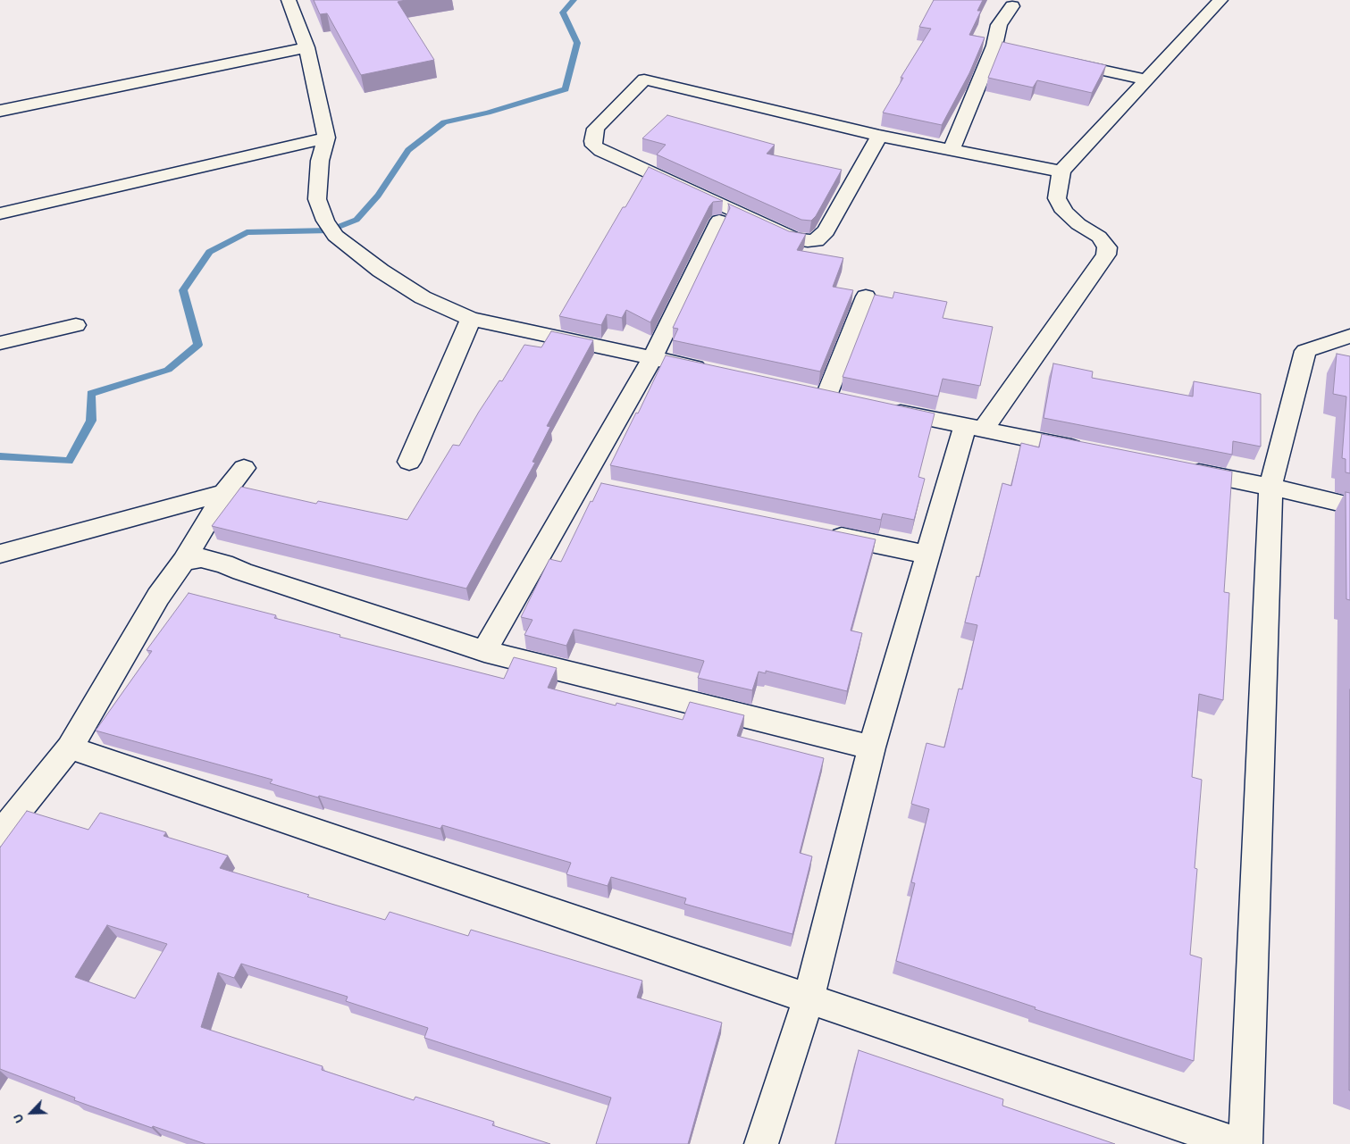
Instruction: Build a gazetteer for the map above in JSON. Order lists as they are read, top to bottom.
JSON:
{
  "north": "bottom left"
}
